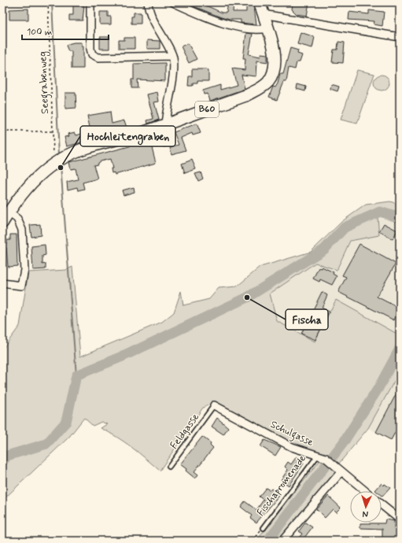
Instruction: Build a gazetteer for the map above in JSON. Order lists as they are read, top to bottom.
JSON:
{
  "streets": {
    "main road": ["B60"],
    "street": ["Schulgasse"],
    "lane": ["Feldgasse", "Fischapromenade"],
    "path": ["Seegrabenweg"]
  },
  "crossings": [
    ["Seegrabenweg", "B60"],
    ["Feldgasse", "Schulgasse"],
    ["Schulgasse", "Fischapromenade"]
  ],
  "places": ["Hochleitengraben", "Fischa"],
  "scale_bar": "100 m",
  "north": "bottom"
}
